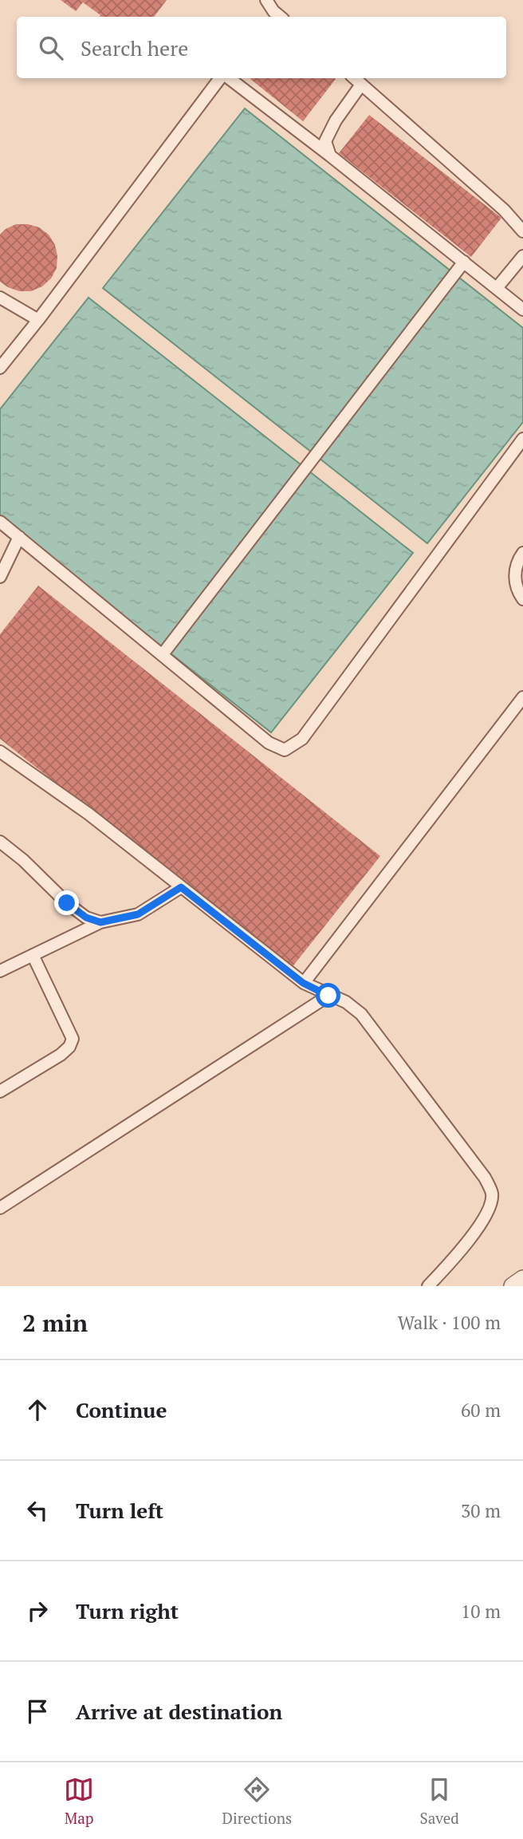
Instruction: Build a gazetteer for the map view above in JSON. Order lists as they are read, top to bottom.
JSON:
{
  "page": {
    "search": "Search here",
    "heading": ["2 min", "Walk · 100 m"],
    "list": [
      ["Continue", "60 m"],
      ["Turn left", "30 m"],
      ["Turn right", "10 m"],
      "Arrive at destination"
    ],
    "nav": ["Map", "Directions", "Saved"]
  }
}
